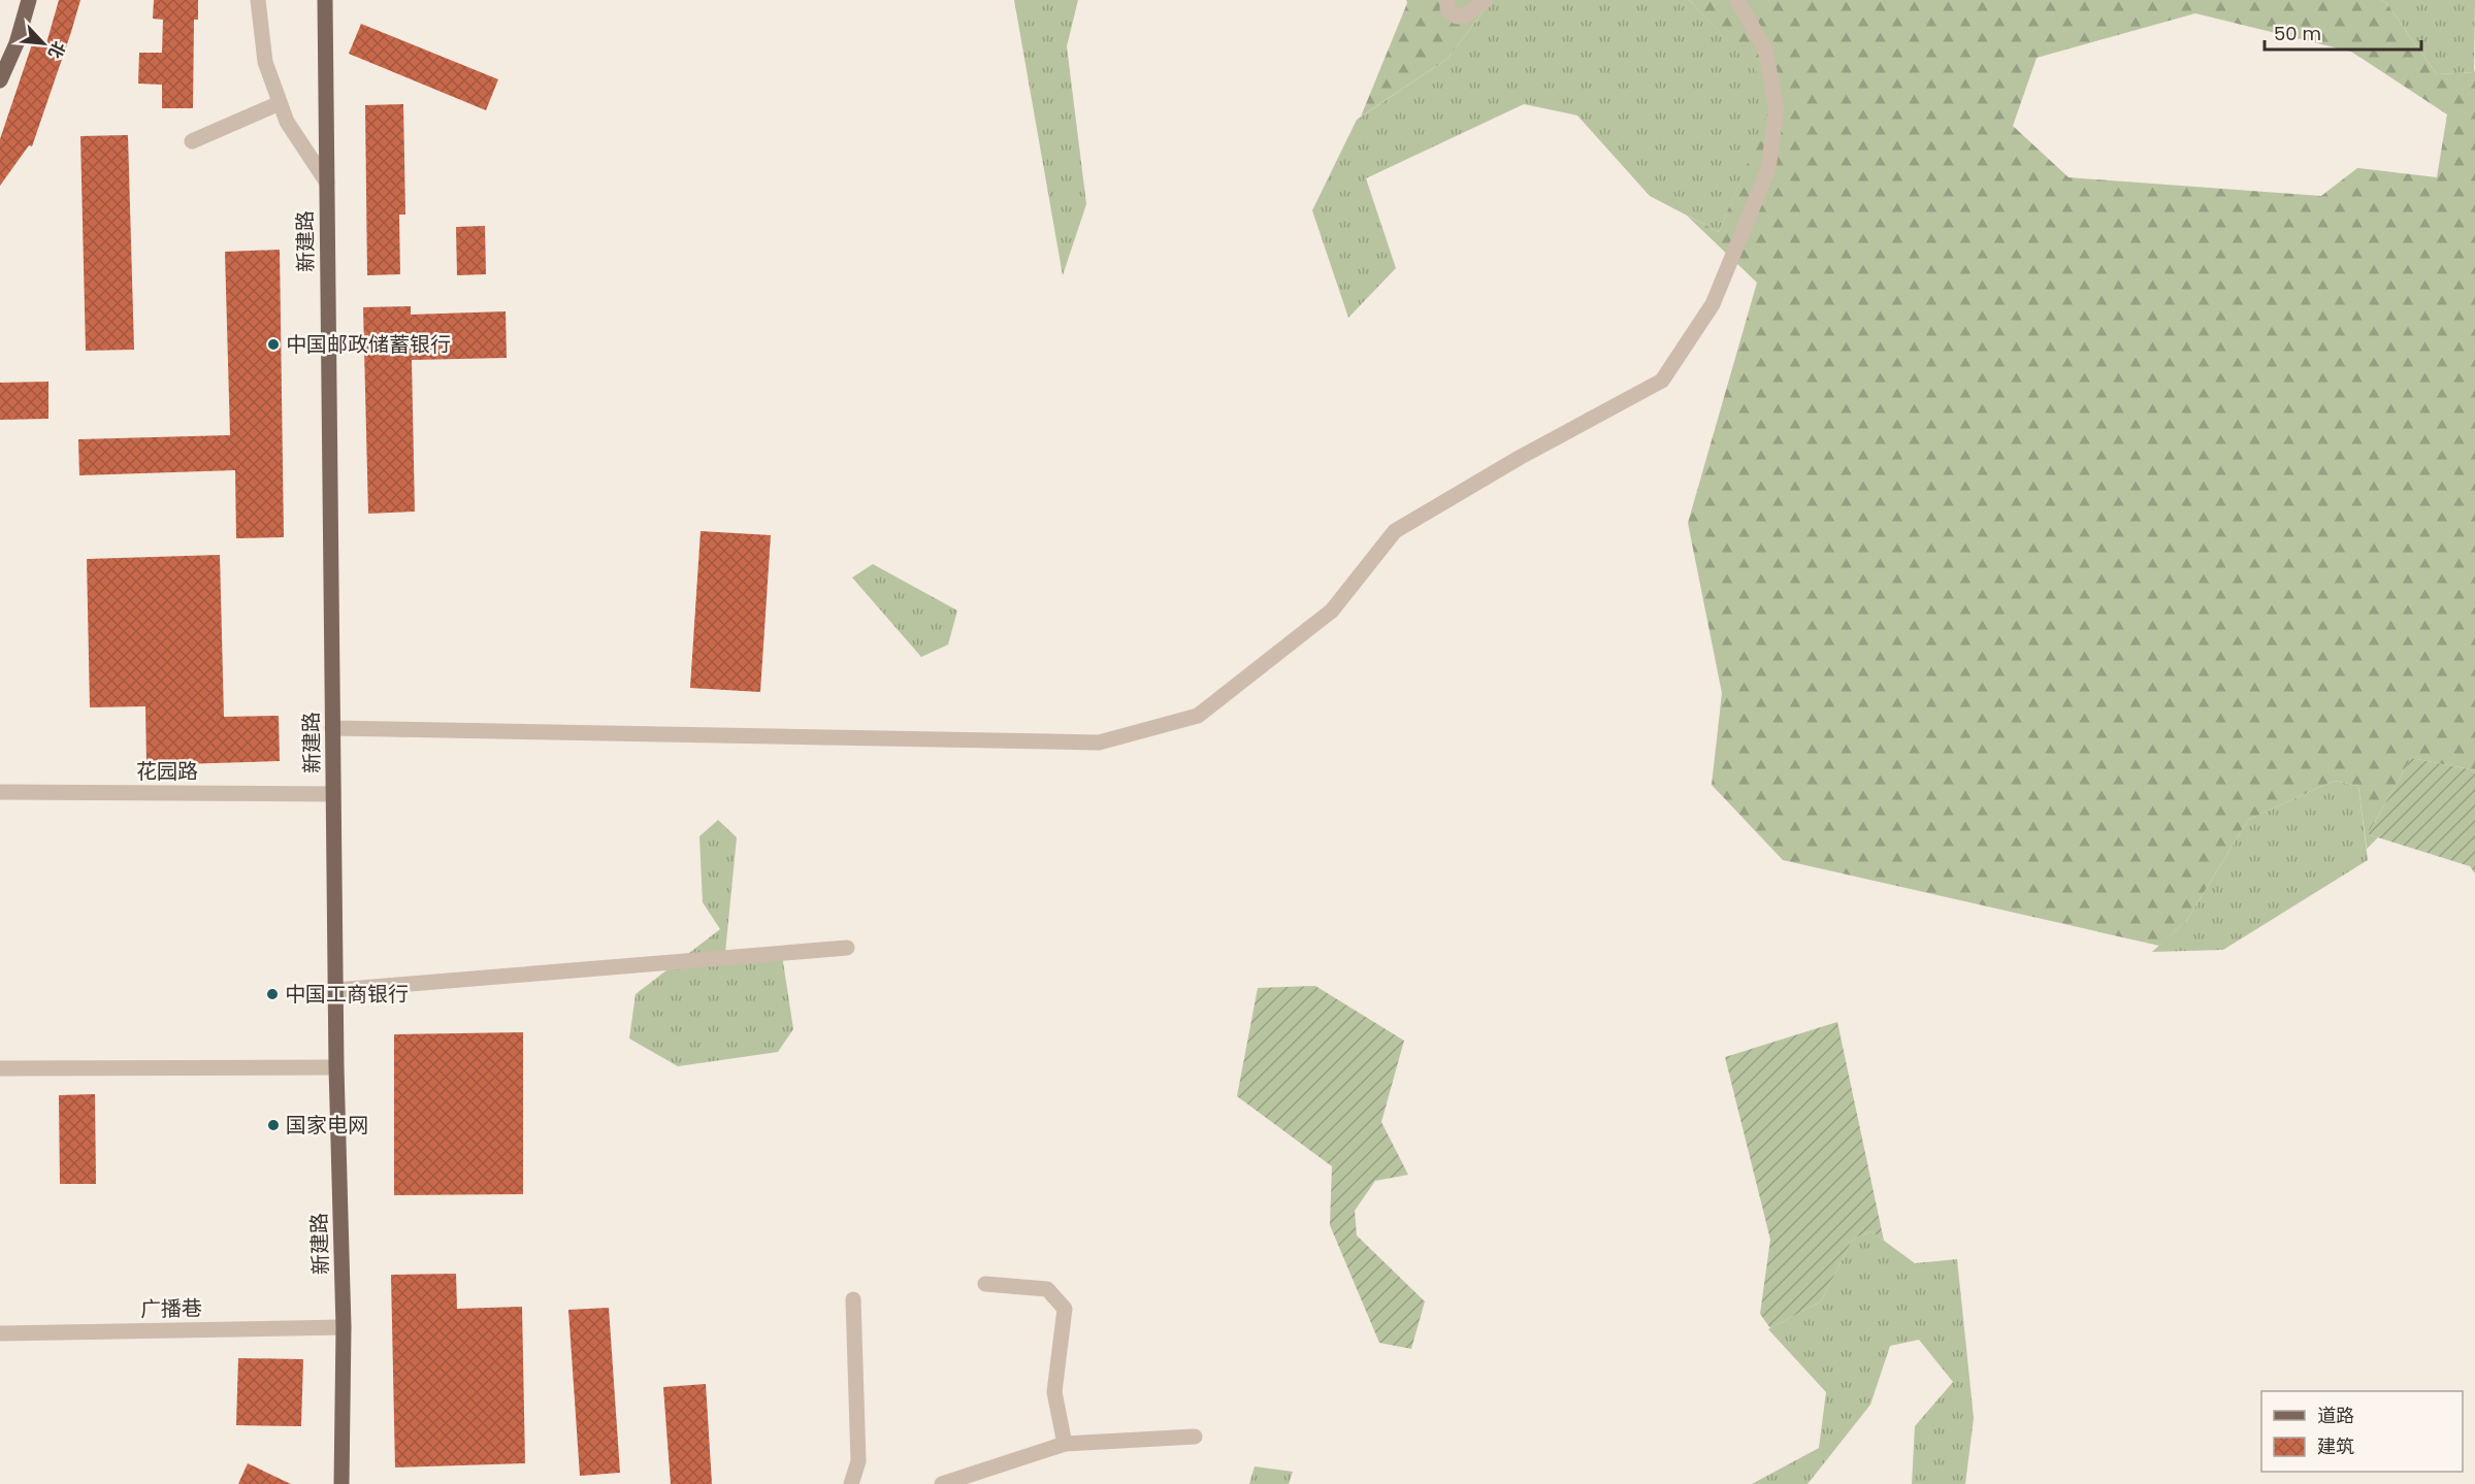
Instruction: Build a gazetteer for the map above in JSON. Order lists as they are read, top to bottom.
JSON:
{
  "streets": {
    "main road": ["新建路"],
    "street": ["花园路", "广播巷"]
  },
  "crossings": [
    ["新建路", "花园路"],
    ["新建路", "广播巷"]
  ],
  "places": ["中国邮政储蓄银行", "中国工商银行", "国家电网"],
  "legend": ["道路", "建筑"],
  "scale_bar": "50 m",
  "north": "bottom right"
}
